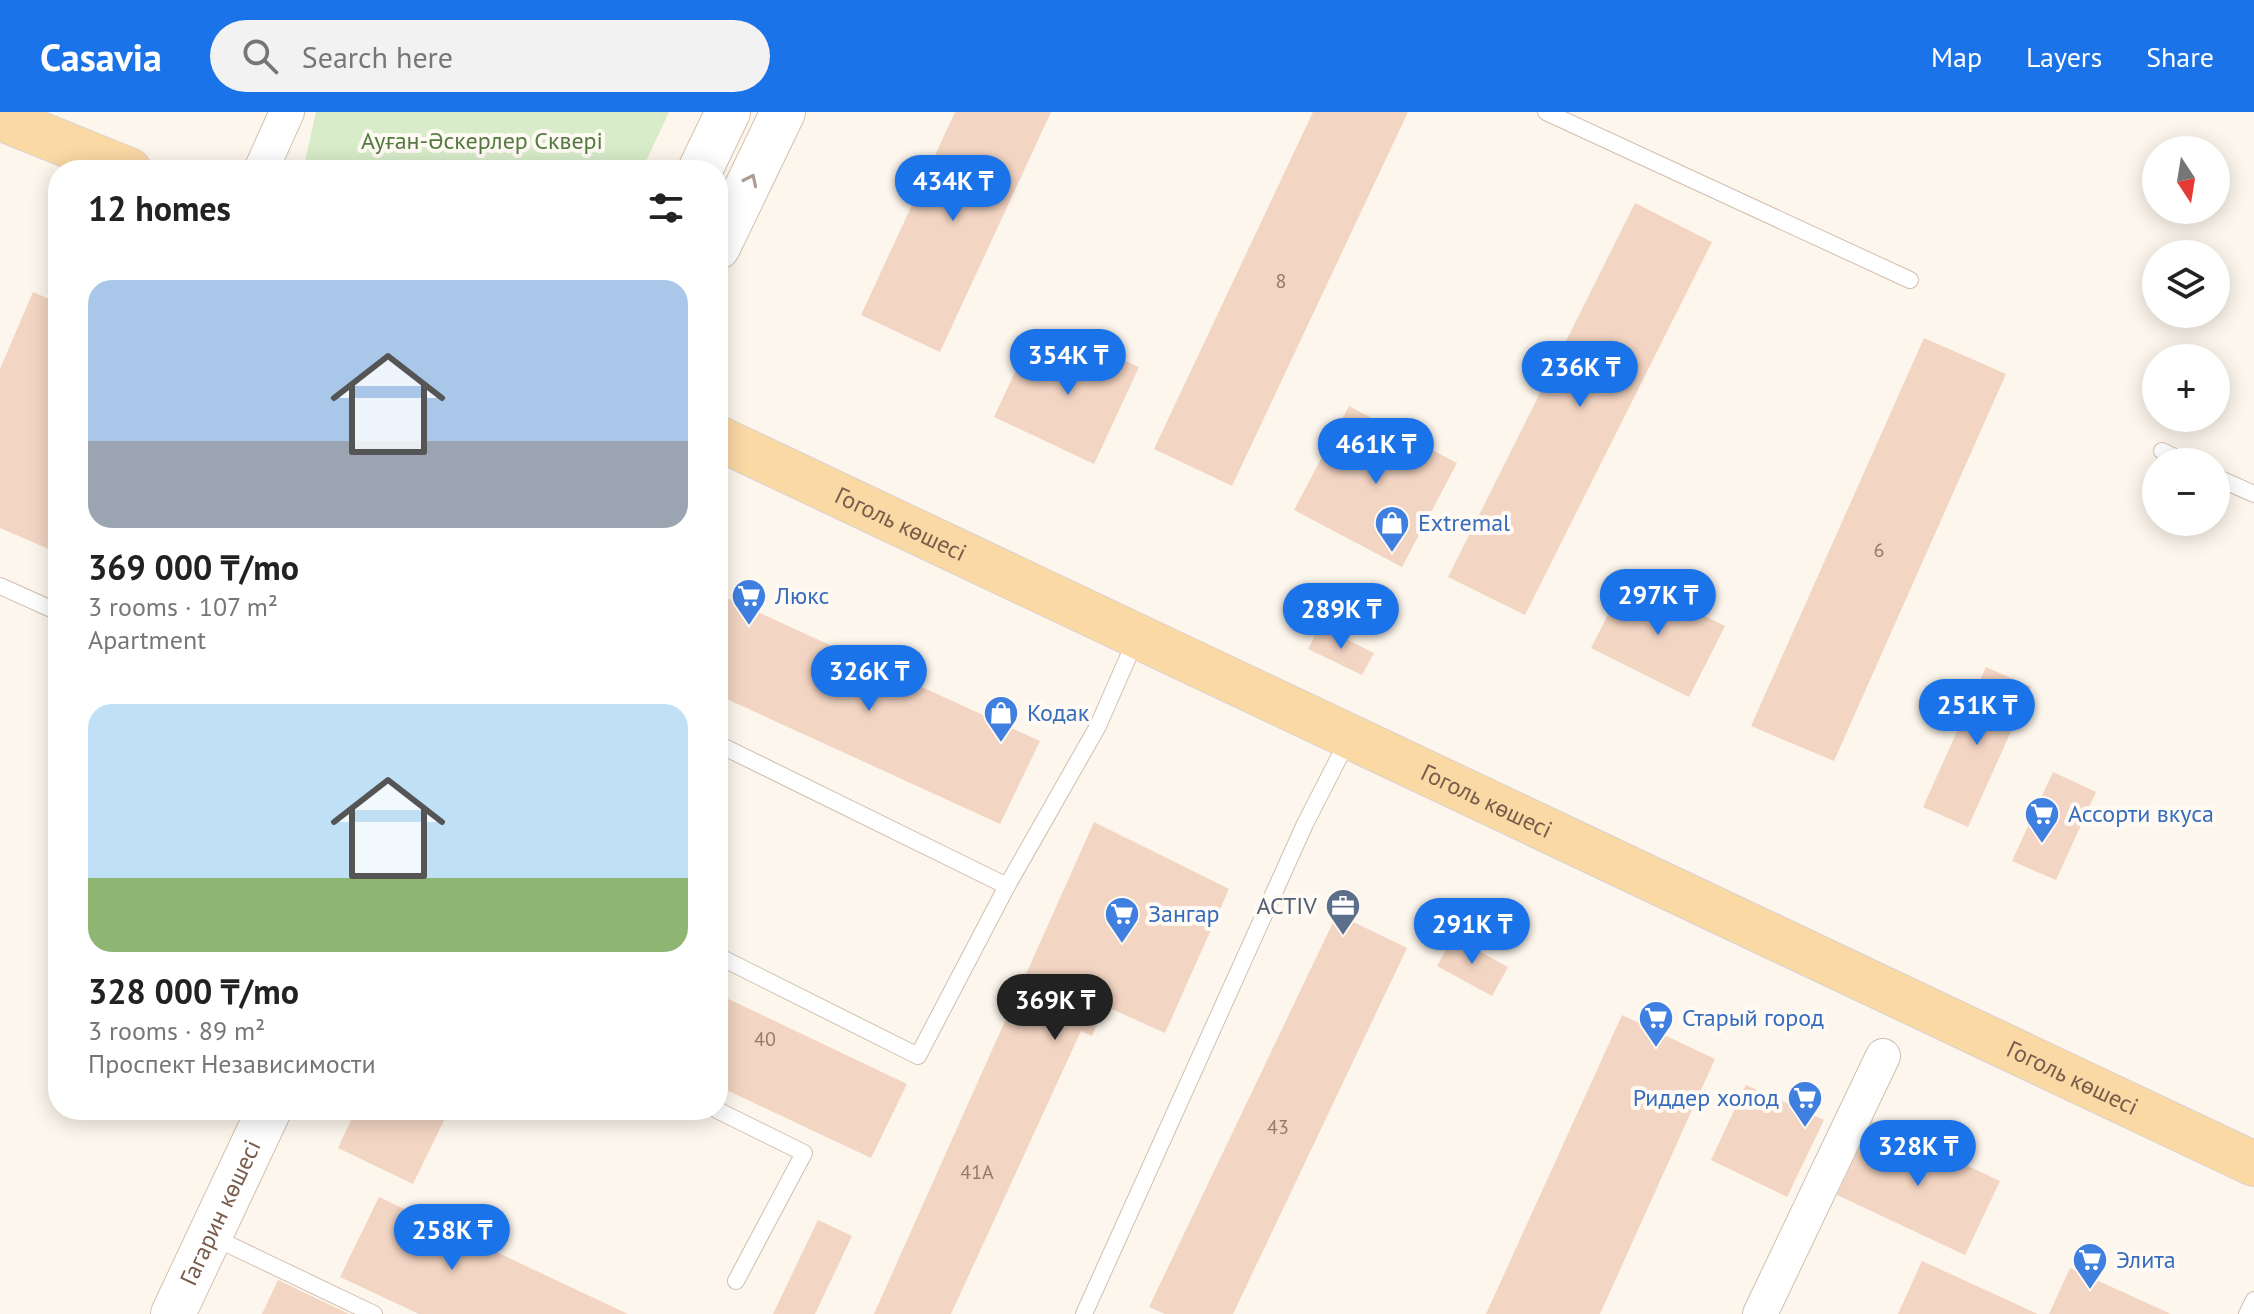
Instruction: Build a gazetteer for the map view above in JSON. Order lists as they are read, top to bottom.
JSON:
{
  "streets": {
    "main road": ["Гоголь көшесі"],
    "street": ["Гагарин көшесі"]
  },
  "parks": ["Ауған-Әскерлер Сквері"],
  "places": {
    "shop": ["Extremal", "Кодак"],
    "supermarket": [
      "Люкс",
      "Ассорти вкуса",
      "Зангар",
      "Старый город",
      "Риддер холод",
      "Элита"
    ],
    "office": ["ACTIV"]
  },
  "house_numbers": [
    "8",
    "6",
    "40",
    "43",
    "41А"
  ],
  "north": "bottom",
  "page": {
    "header": "Casavia",
    "search": "Search here",
    "nav": ["Map", "Layers", "Share"],
    "map_buttons": ["+", "−"],
    "price": [
      "434K ₸",
      "354K ₸",
      "236K ₸",
      "461K ₸",
      "297K ₸",
      "289K ₸",
      "326K ₸",
      "251K ₸",
      "291K ₸",
      "369K ₸",
      "328K ₸",
      "258K ₸"
    ],
    "heading": "12 homes",
    "list": [
      {
        "name": "369 000 ₸/mo",
        "note": "3 rooms · 107 m² · Apartment"
      },
      {
        "name": "328 000 ₸/mo",
        "note": "3 rooms · 89 m² · Проспект Независимости"
      }
    ]
  }
}
